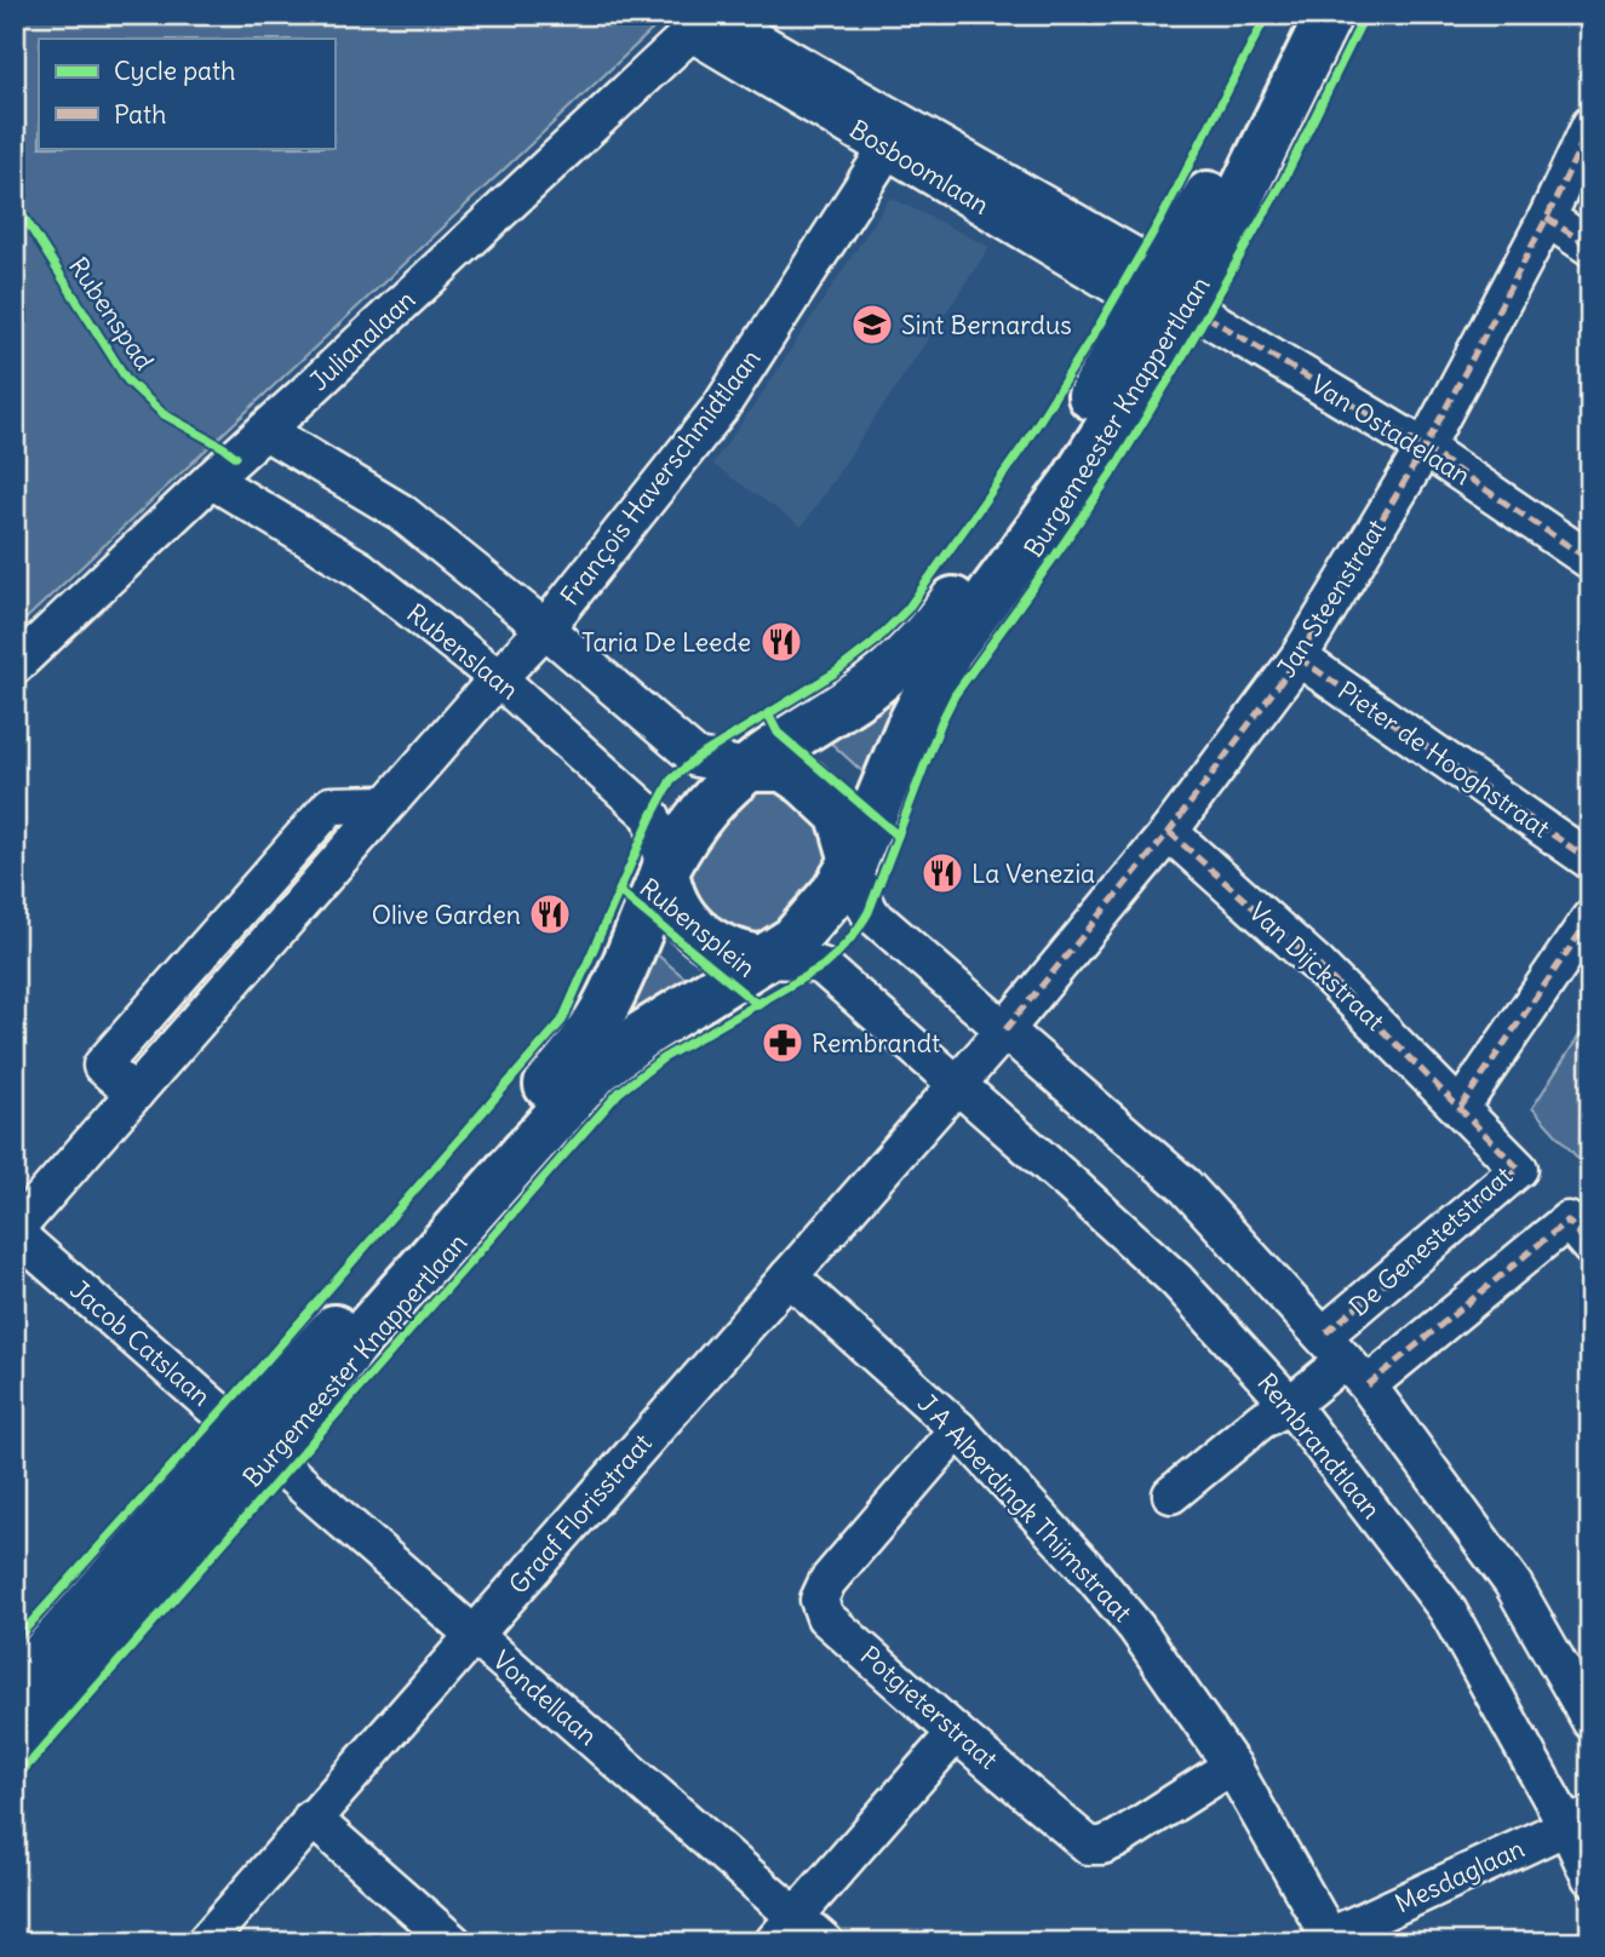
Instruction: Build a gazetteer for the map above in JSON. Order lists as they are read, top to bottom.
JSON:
{
  "streets": {
    "main road": ["Burgemeester Knappertlaan", "Rubensplein"],
    "street": [
      "Bosboomlaan",
      "Julianalaan",
      "Van Ostadelaan",
      "François Haverschmidtlaan",
      "Jan Steenstraat",
      "Rubenslaan",
      "Pieter de Hooghstraat",
      "Van Dijckstraat",
      "De Genestetstraat",
      "Jacob Catslaan",
      "Rembrandtlaan",
      "J A Alberdingk Thijmstraat",
      "Graaf Florisstraat",
      "Vondellaan",
      "Potgieterstraat",
      "Mesdaglaan"
    ],
    "cycle path": ["Rubenspad"]
  },
  "crossings": [
    ["Bosboomlaan", "Julianalaan"],
    ["Bosboomlaan", "Burgemeester Knappertlaan"],
    ["Bosboomlaan", "Van Ostadelaan"],
    ["Bosboomlaan", "François Haverschmidtlaan"],
    ["Julianalaan", "Rubenslaan"],
    ["Burgemeester Knappertlaan", "Van Ostadelaan"],
    ["Burgemeester Knappertlaan", "Rubenslaan"],
    ["Burgemeester Knappertlaan", "Rubensplein"],
    ["Burgemeester Knappertlaan", "Jacob Catslaan"],
    ["Burgemeester Knappertlaan", "Rembrandtlaan"],
    ["Burgemeester Knappertlaan", "Vondellaan"],
    ["Van Ostadelaan", "Jan Steenstraat"],
    ["François Haverschmidtlaan", "Rubenslaan"],
    ["François Haverschmidtlaan", "Jacob Catslaan"],
    ["Jan Steenstraat", "Pieter de Hooghstraat"],
    ["Jan Steenstraat", "Van Dijckstraat"],
    ["Rubenslaan", "Rubensplein"],
    ["Rubenslaan", "Rembrandtlaan"],
    ["Rubensplein", "Rembrandtlaan"],
    ["Van Dijckstraat", "De Genestetstraat"],
    ["De Genestetstraat", "Rembrandtlaan"],
    ["Jacob Catslaan", "Vondellaan"],
    ["Rembrandtlaan", "Graaf Florisstraat"],
    ["Rembrandtlaan", "Mesdaglaan"],
    ["J A Alberdingk Thijmstraat", "Graaf Florisstraat"],
    ["J A Alberdingk Thijmstraat", "Potgieterstraat"],
    ["J A Alberdingk Thijmstraat", "Mesdaglaan"],
    ["Graaf Florisstraat", "Vondellaan"]
  ],
  "places": {
    "school or university": ["Sint Bernardus"],
    "restaurant": ["Taria De Leede", "La Venezia", "Olive Garden"],
    "pharmacy": ["Rembrandt"]
  },
  "legend": ["Cycle path", "Path"]
}
